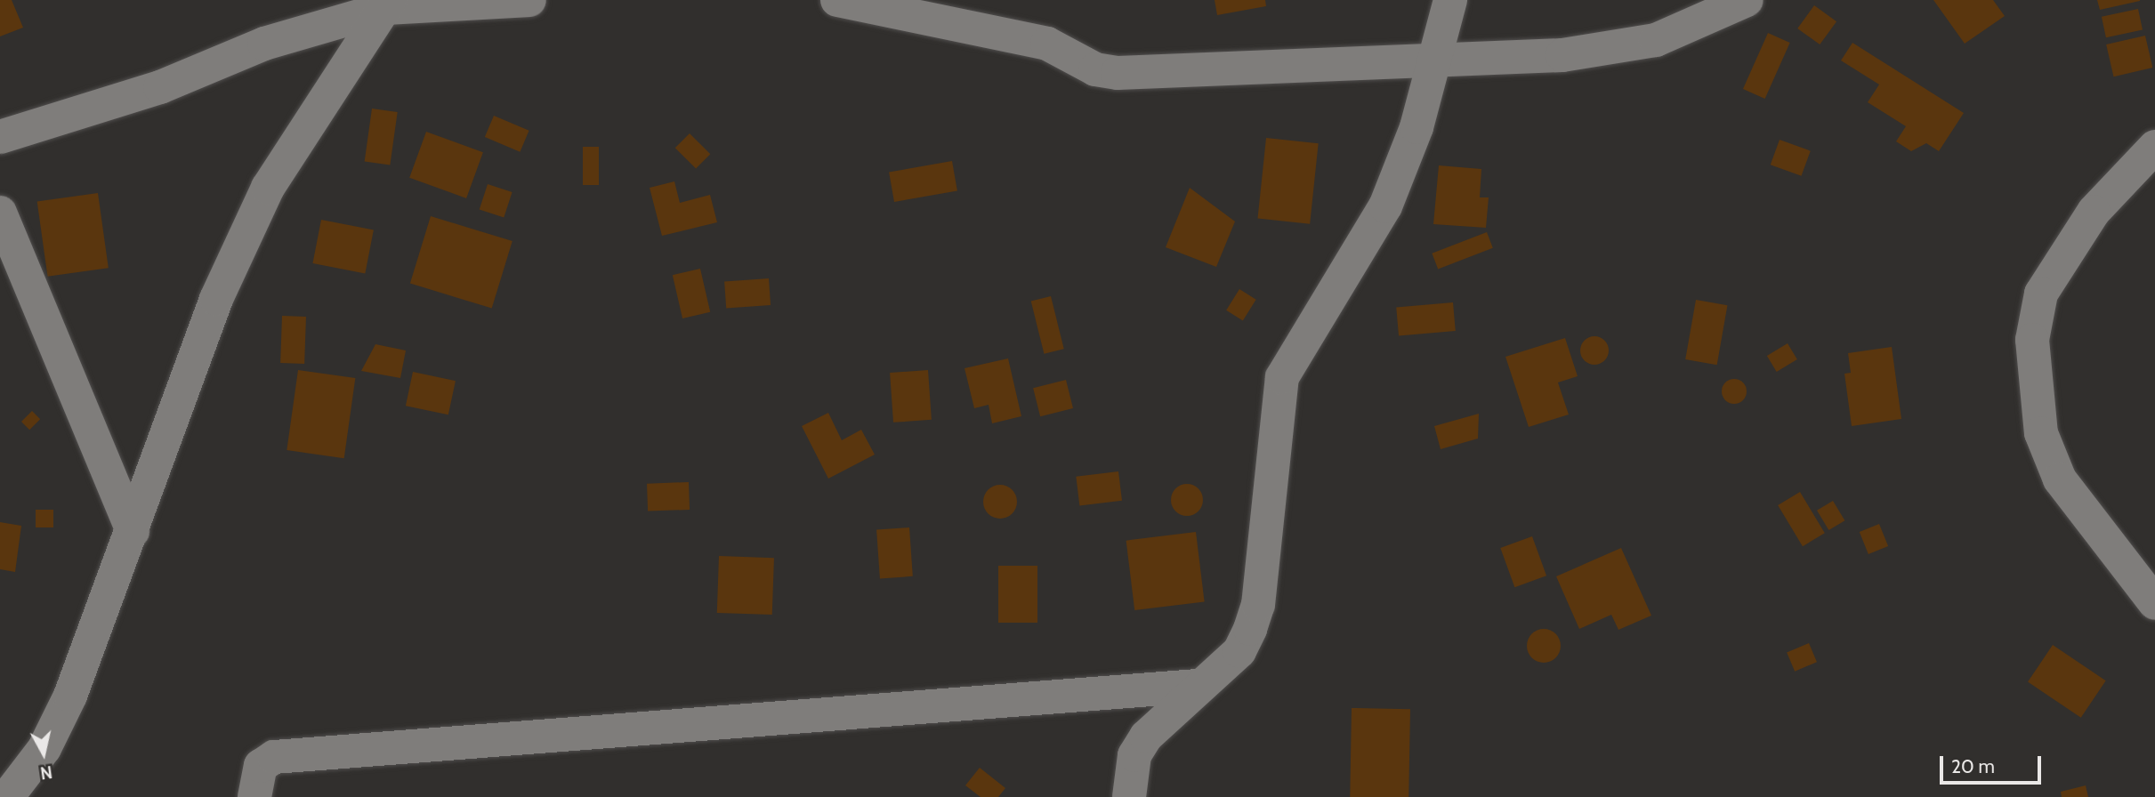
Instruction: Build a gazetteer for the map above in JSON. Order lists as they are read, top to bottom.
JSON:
{
  "scale_bar": "20 m",
  "north": "bottom"
}
